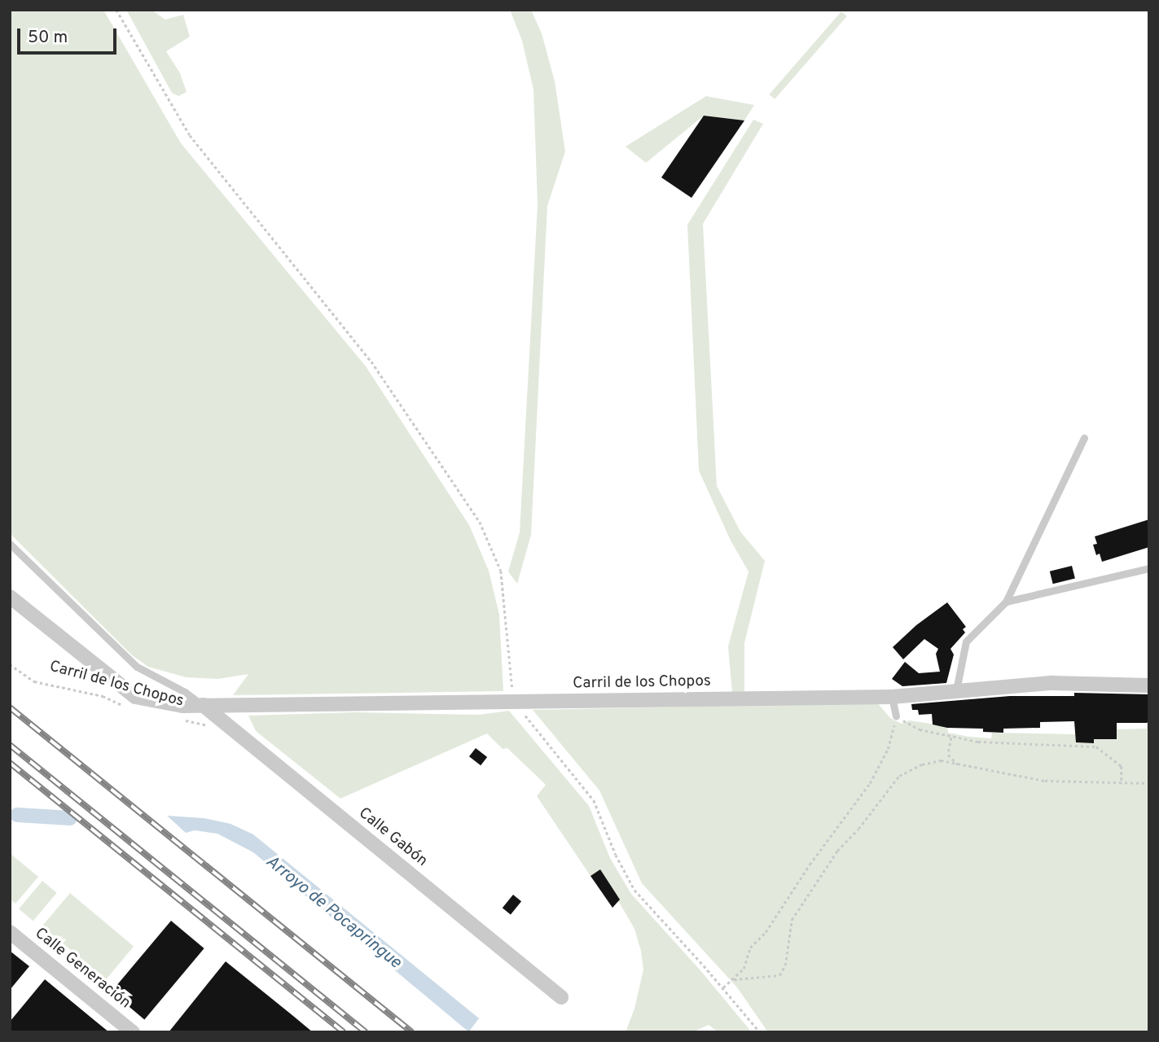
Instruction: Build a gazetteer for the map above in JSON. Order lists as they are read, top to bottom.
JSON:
{
  "streets": {
    "street": ["Carril de los Chopos", "Calle Gabón", "Calle Generación"]
  },
  "crossings": [
    ["Carril de los Chopos", "Calle Gabón"]
  ],
  "water": ["Arroyo de Pocapringue"],
  "scale_bar": "50 m"
}
